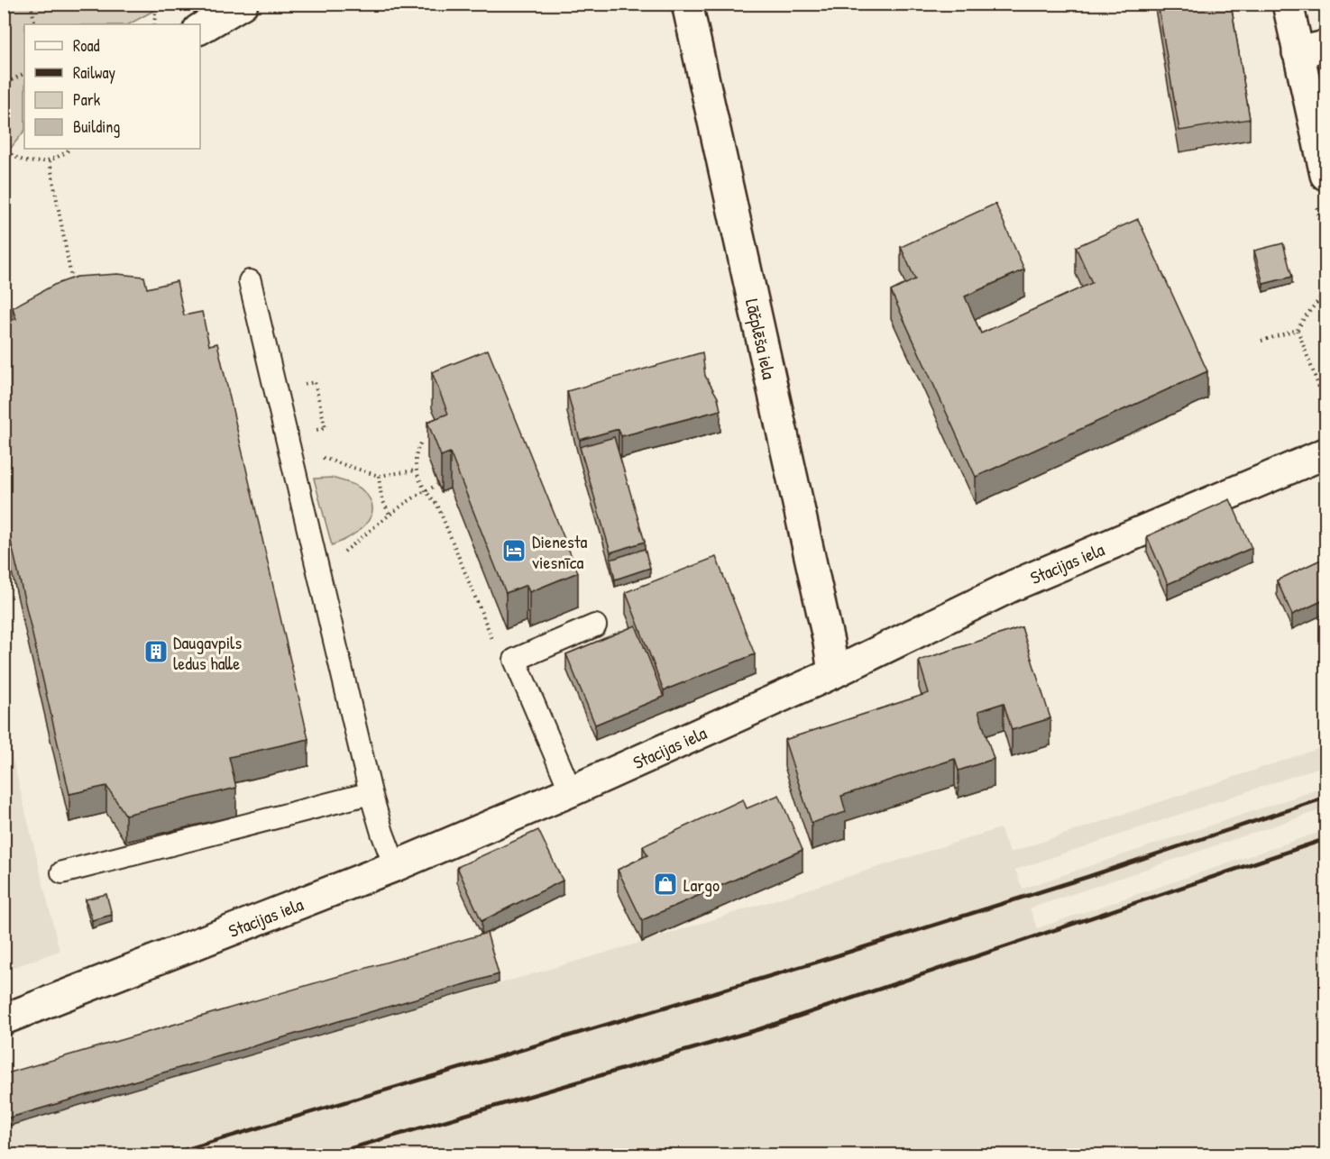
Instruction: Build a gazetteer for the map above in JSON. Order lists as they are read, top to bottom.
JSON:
{
  "streets": {
    "street": ["Lāčplēša iela", "Stacijas iela"]
  },
  "crossings": [
    ["Lāčplēša iela", "Stacijas iela"]
  ],
  "places": {
    "hotel": ["Dienesta viesnīca"],
    "building": ["Daugavpils ledus halle"],
    "shop": ["Largo"]
  },
  "legend": [
    "Road",
    "Railway",
    "Park",
    "Building"
  ]
}
